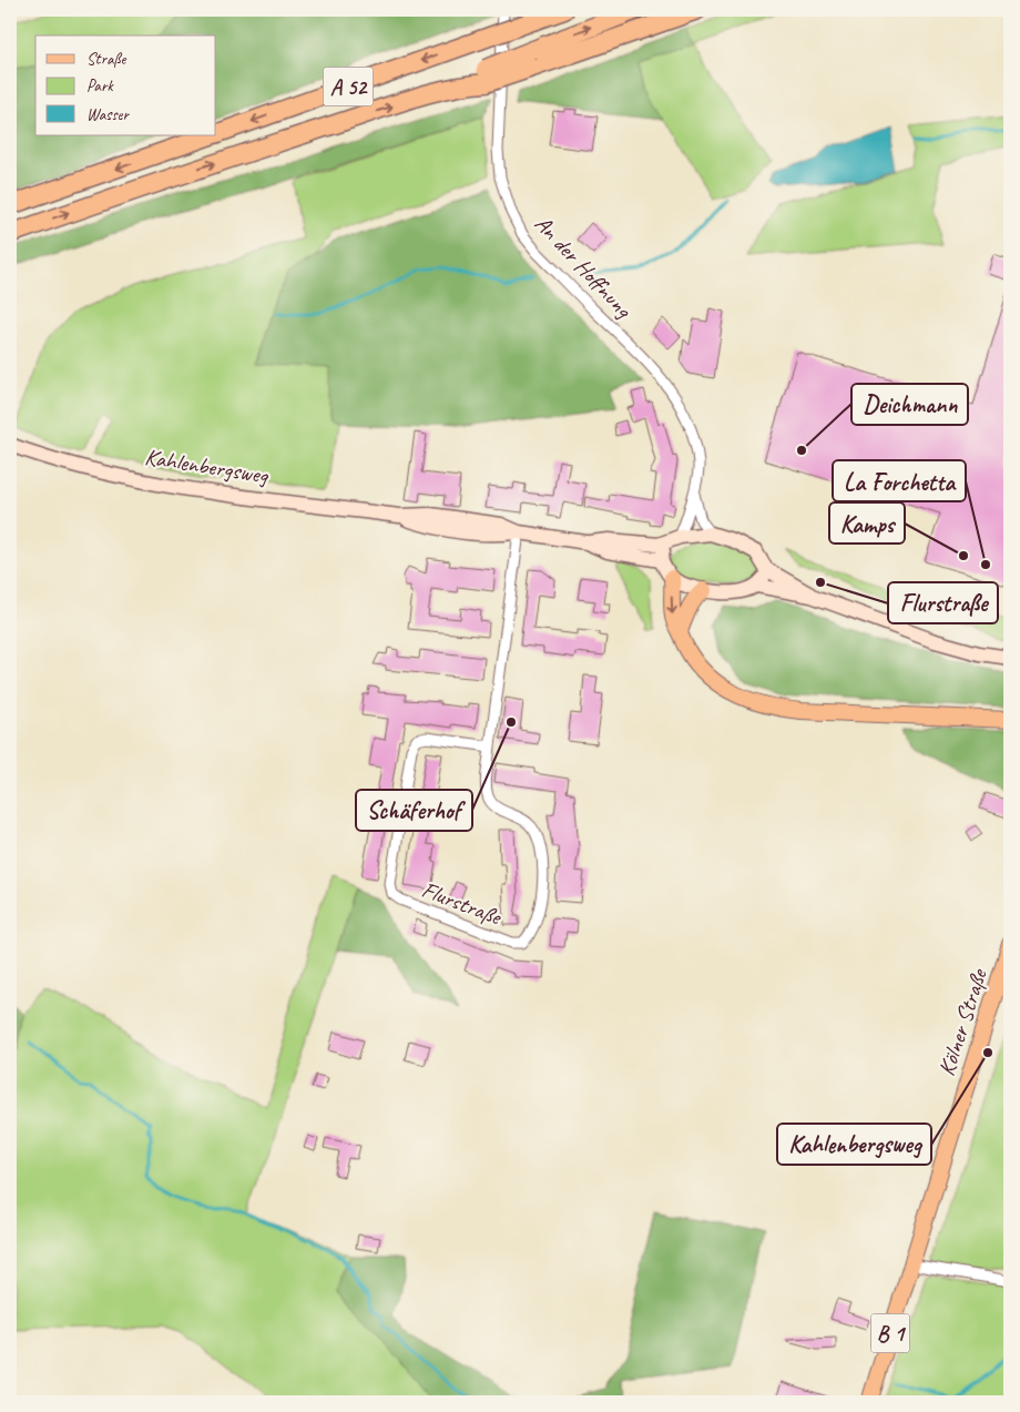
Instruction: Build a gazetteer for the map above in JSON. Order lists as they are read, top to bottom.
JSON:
{
  "streets": {
    "highway": ["A 52"],
    "main road": ["Kölner Straße", "B 1"],
    "street": ["An der Hoffnung", "Kahlenbergsweg", "Flurstraße"]
  },
  "crossings": [
    ["An der Hoffnung", "Kahlenbergsweg"],
    ["Kahlenbergsweg", "Flurstraße"]
  ],
  "places": [
    "Deichmann",
    "Kamps",
    "La Forchetta",
    "Flurstraße",
    "Schäferhof",
    "Kahlenbergsweg"
  ],
  "legend": ["Straße", "Park", "Wasser"]
}
